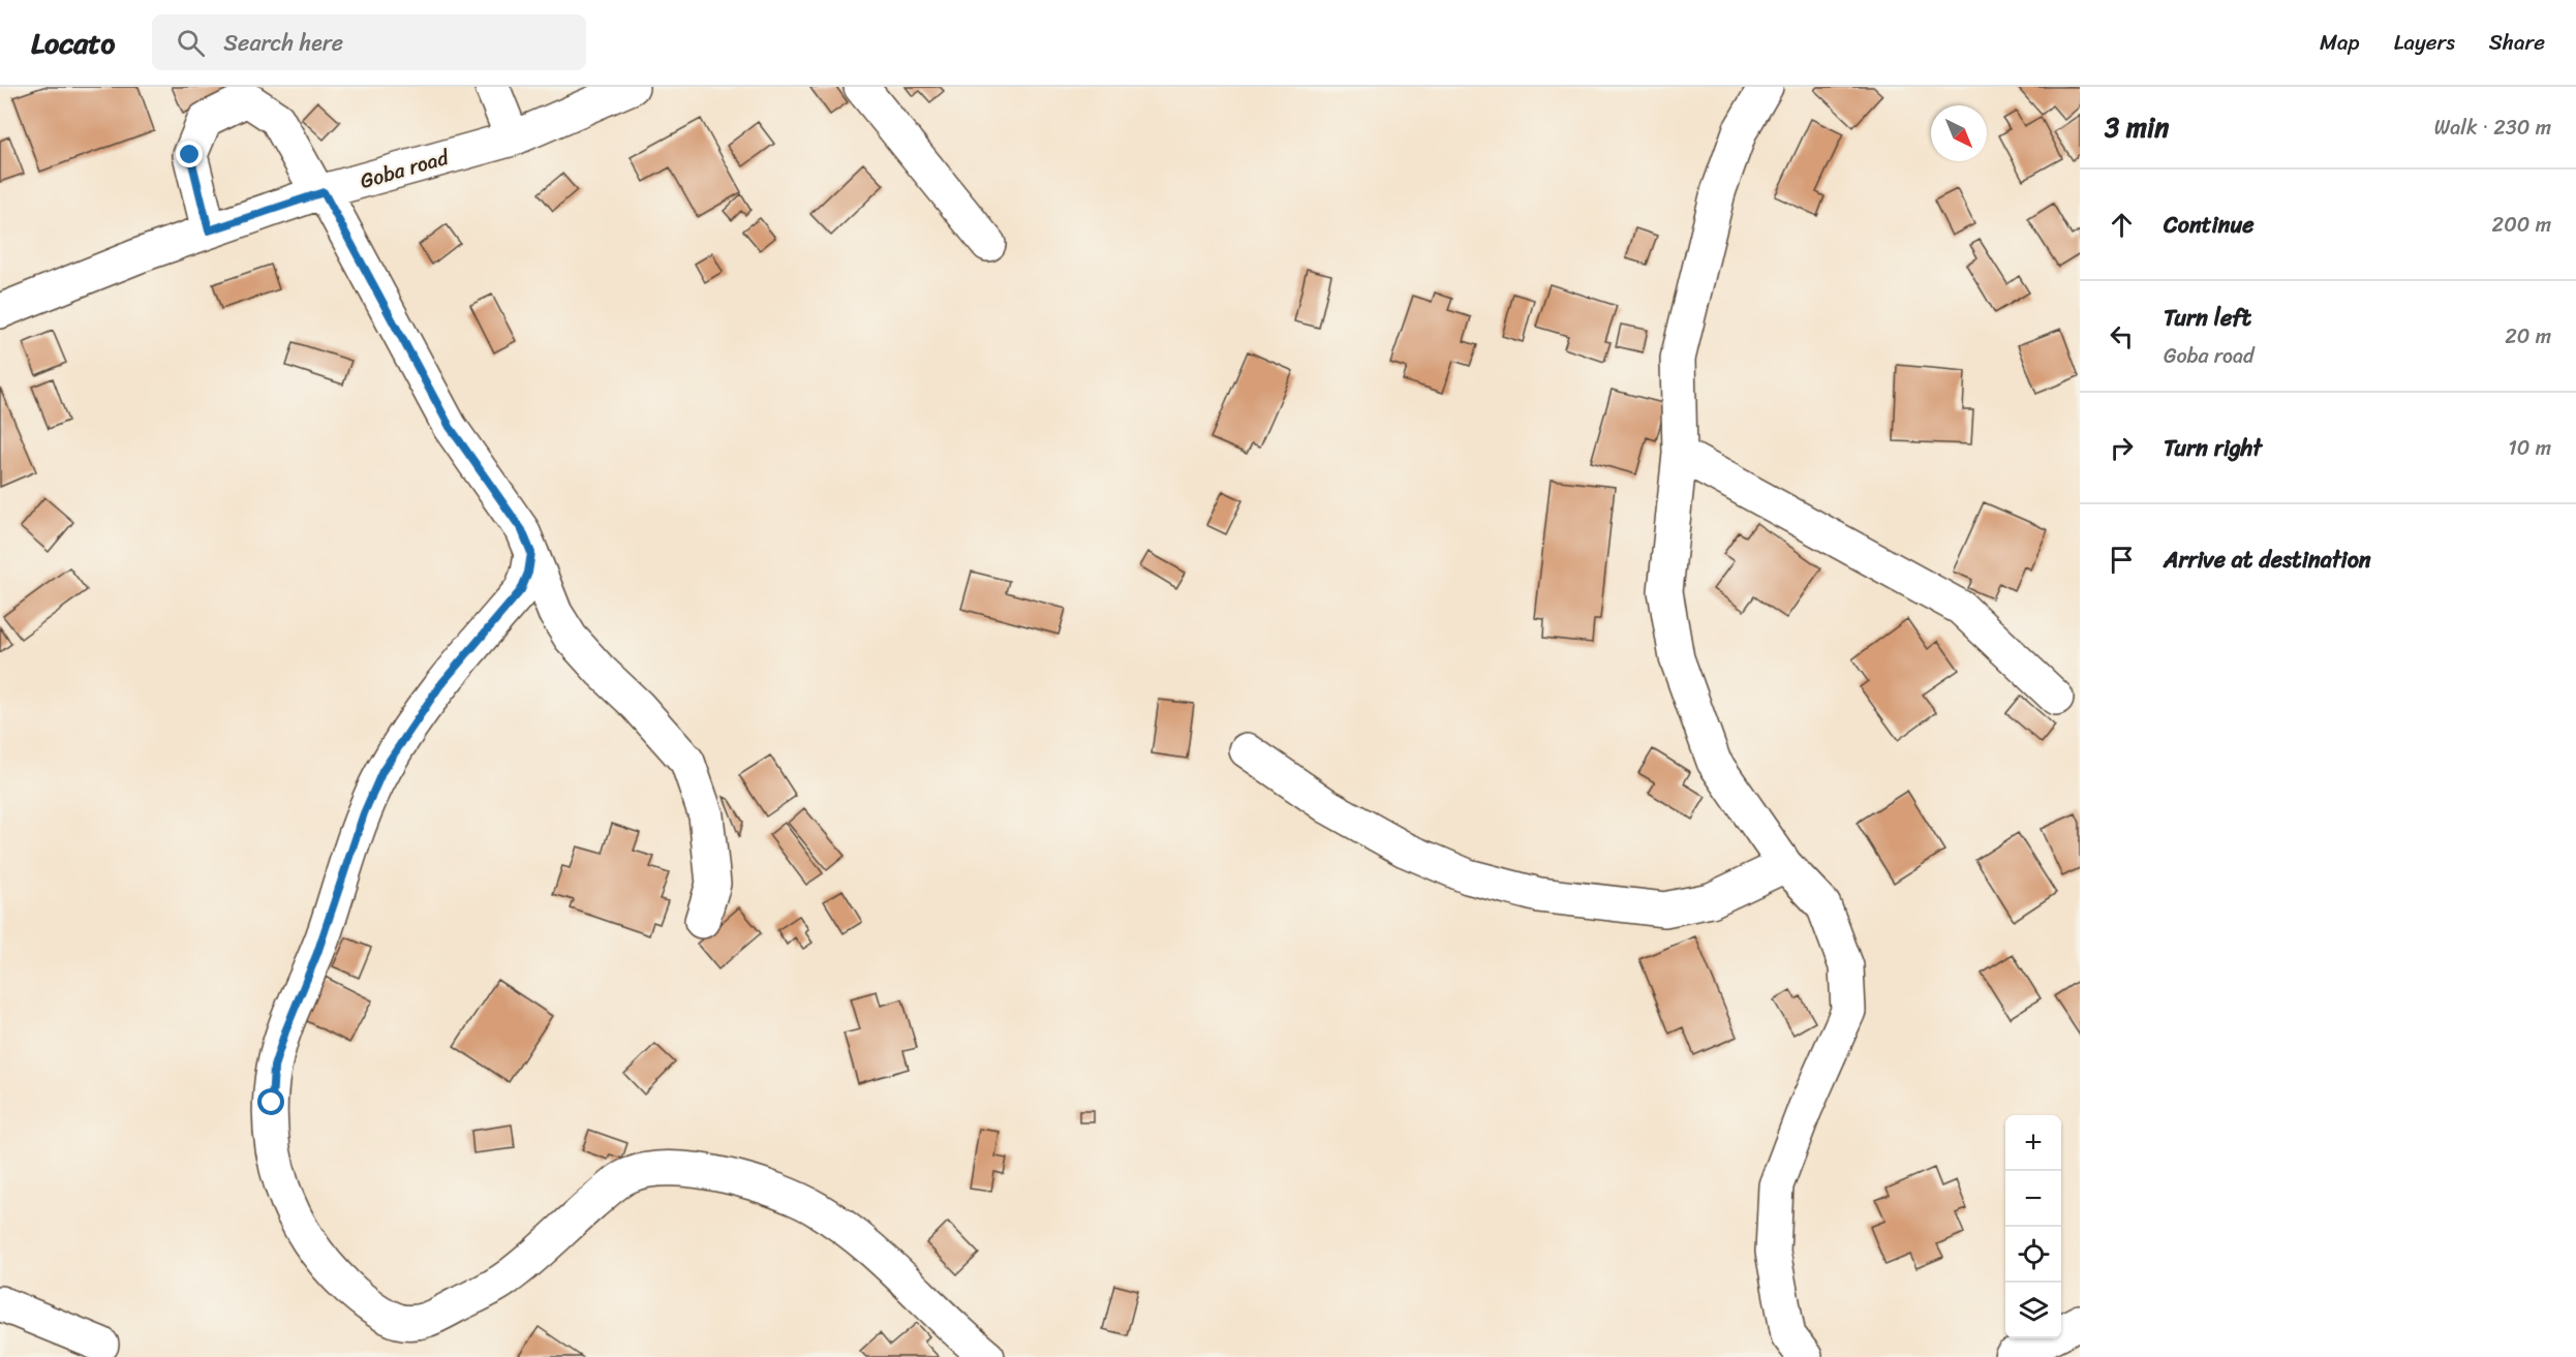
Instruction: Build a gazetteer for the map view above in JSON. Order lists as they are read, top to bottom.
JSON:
{
  "streets": {
    "street": ["Goba road"]
  },
  "north": "bottom right",
  "page": {
    "header": "Locato",
    "search": "Search here",
    "nav": ["Map", "Layers", "Share"],
    "heading": ["3 min", "Walk · 230 m"],
    "list": [
      ["Continue", "200 m"],
      ["Turn left", "Goba road", "20 m"],
      ["Turn right", "10 m"],
      "Arrive at destination"
    ],
    "map_buttons": ["+", "−"]
  }
}
